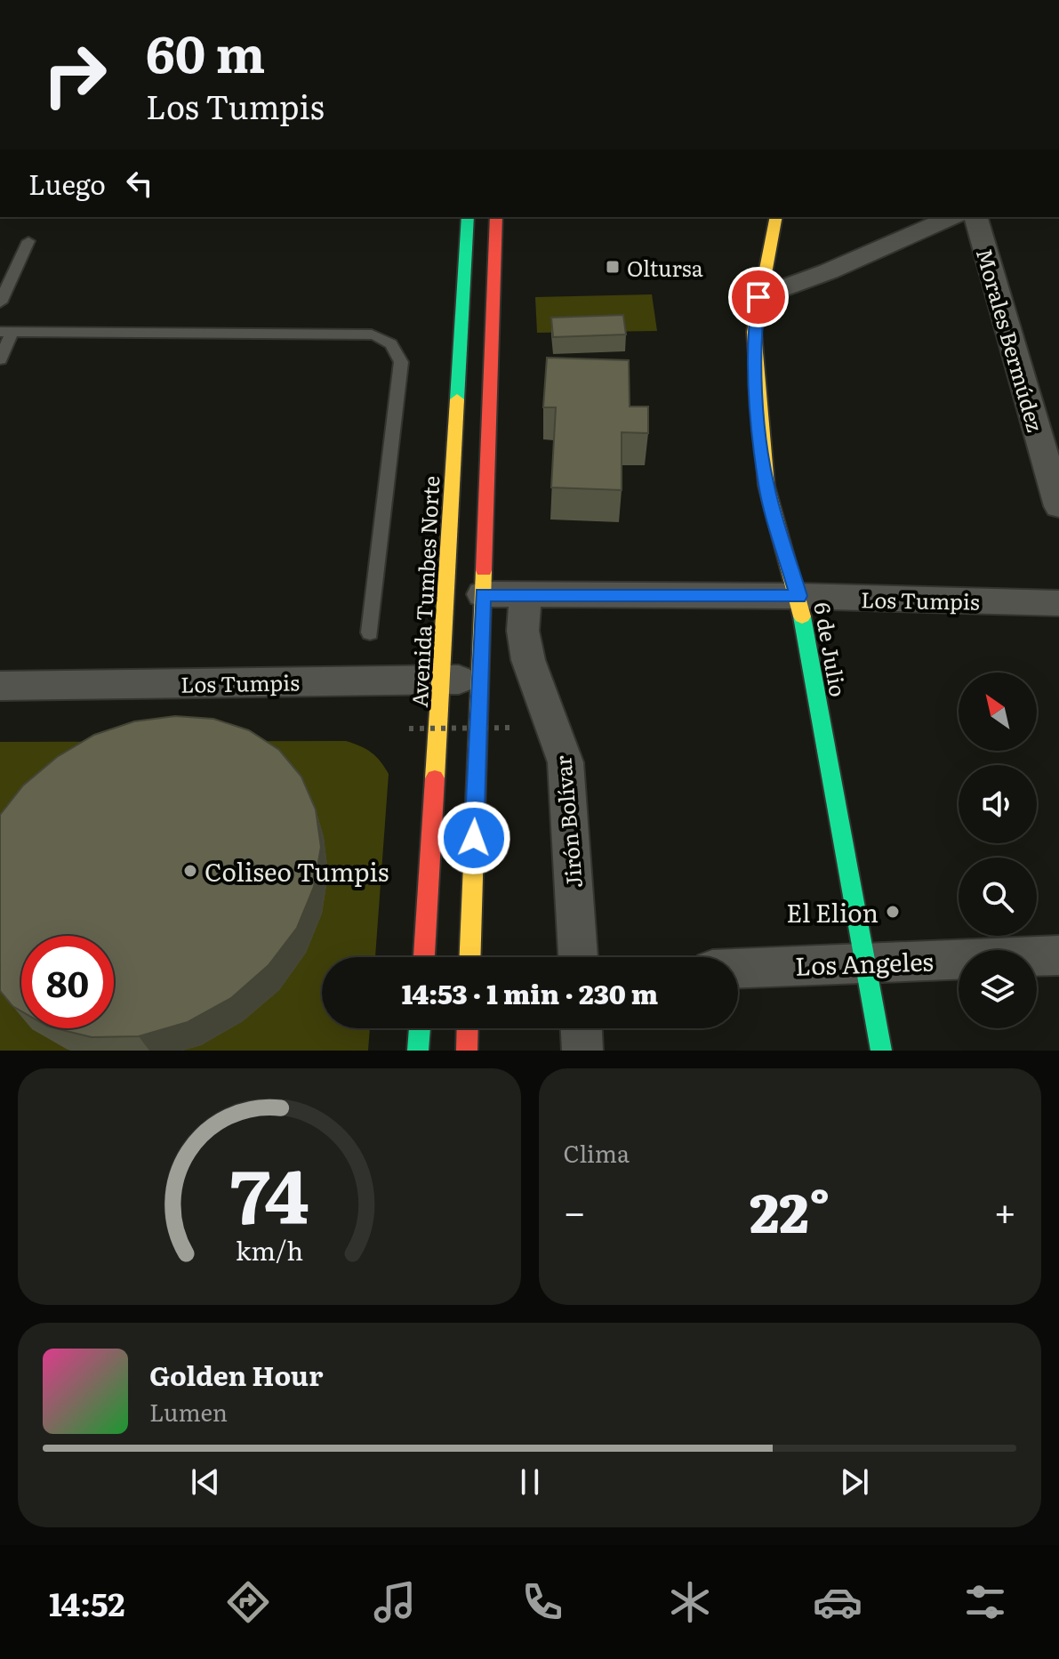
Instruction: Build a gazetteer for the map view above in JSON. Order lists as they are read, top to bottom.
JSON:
{
  "streets": {
    "main road": ["Avenida Tumbes Norte", "6 de Julio"],
    "street": [
      "Morales Bermúdez",
      "Los Tumpis",
      "Jirón Bolívar",
      "Los Angeles"
    ]
  },
  "crossings": [
    ["Avenida Tumbes Norte", "Los Tumpis"],
    ["Los Tumpis", "6 de Julio"],
    ["Los Tumpis", "Jirón Bolívar"],
    ["6 de Julio", "Los Angeles"]
  ],
  "places": {
    "transit": ["Oltursa"],
    "other": ["Coliseo Tumpis", "El Elion"]
  },
  "north": "top left",
  "page": {
    "turn": ["60 m", "Los Tumpis"],
    "then": "Luego",
    "limit": "80",
    "trip": "14:53 · 1 min · 230 m",
    "tile": "Clima",
    "heat": ["−", "22°", "+"],
    "song": ["Golden Hour", "Lumen"],
    "tabs": "14:52",
    "gauge": ["74", "km/h"]
  }
}
